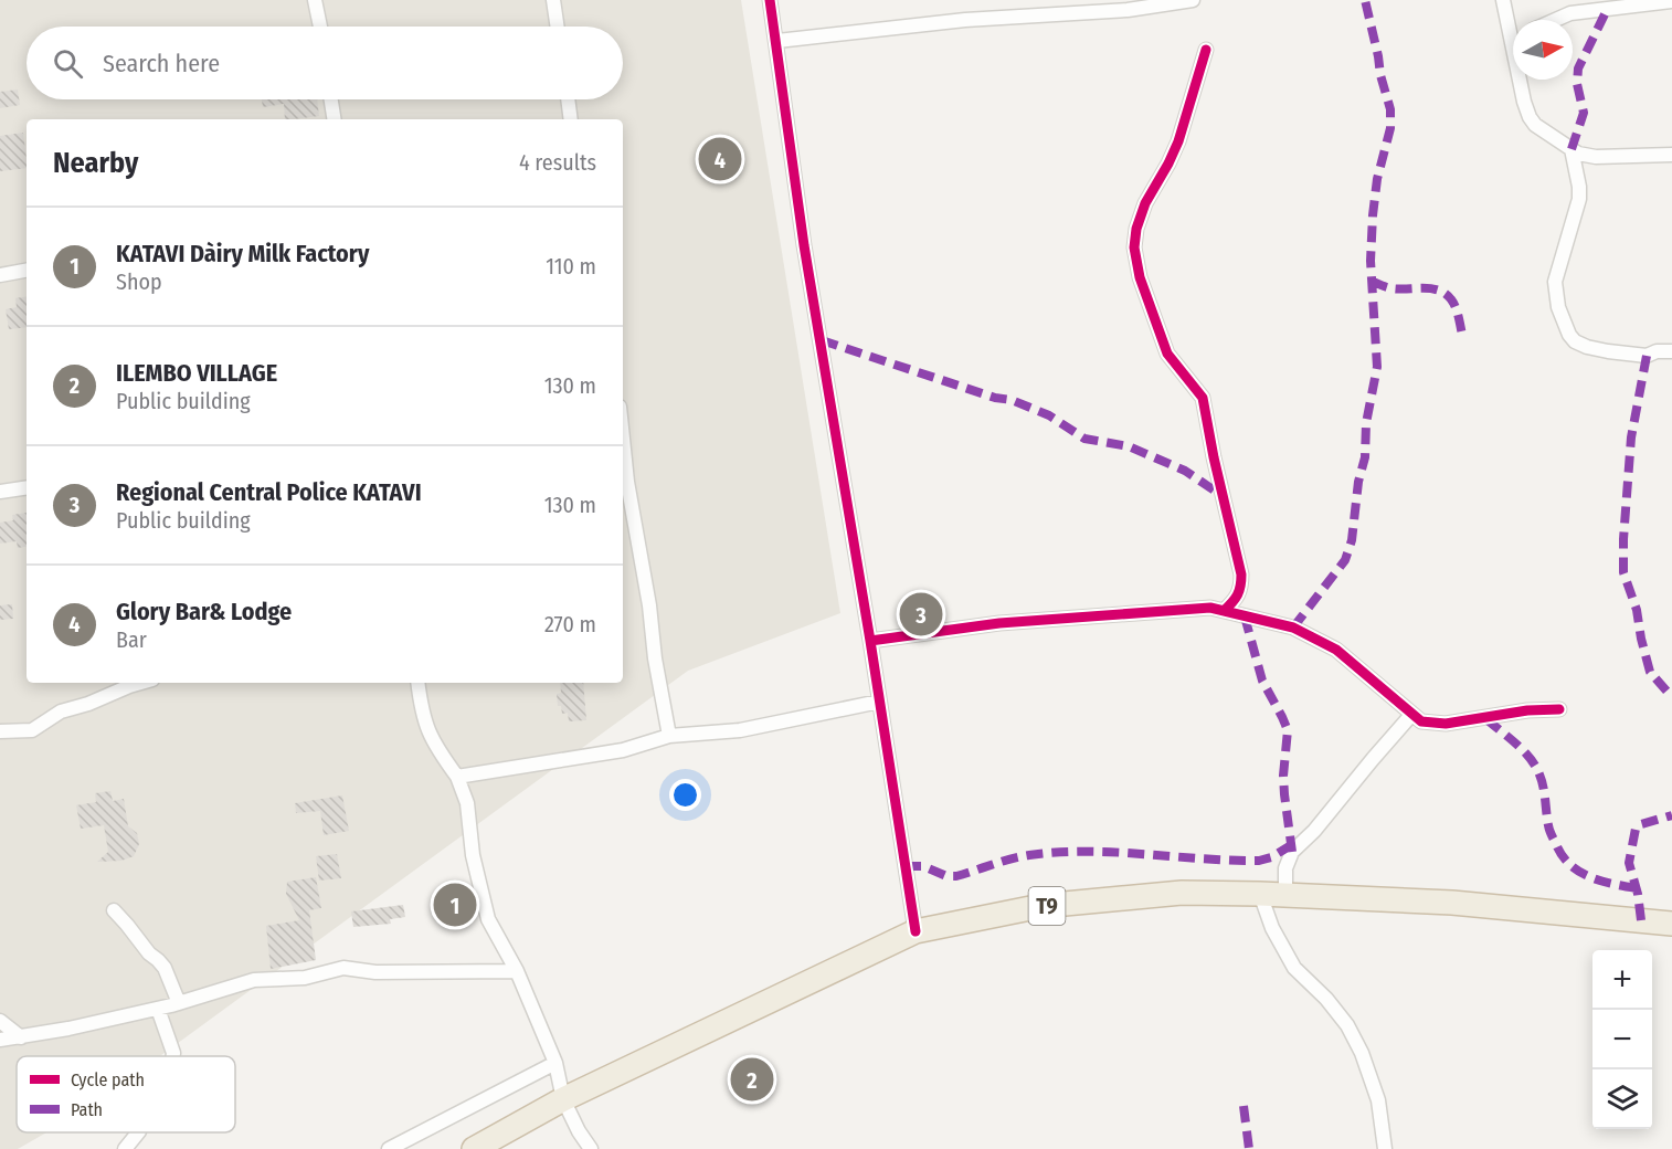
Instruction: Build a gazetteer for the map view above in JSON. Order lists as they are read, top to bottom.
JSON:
{
  "streets": {
    "highway": ["T9"]
  },
  "legend": ["Cycle path", "Path"],
  "north": "right",
  "page": {
    "search": "Search here",
    "heading": ["Nearby", "4 results"],
    "pins": [
      "4",
      "3",
      "1",
      "2"
    ],
    "list": [
      {
        "mark": "1",
        "name": "KATAVI Dàiry Milk Factory",
        "note": "Shop",
        "value": "110 m"
      },
      {
        "mark": "2",
        "name": "ILEMBO VILLAGE",
        "note": "Public building",
        "value": "130 m"
      },
      {
        "mark": "3",
        "name": "Regional Central Police KATAVI",
        "note": "Public building",
        "value": "130 m"
      },
      {
        "mark": "4",
        "name": "Glory Bar& Lodge",
        "note": "Bar",
        "value": "270 m"
      }
    ],
    "map_buttons": ["+", "−"]
  }
}
